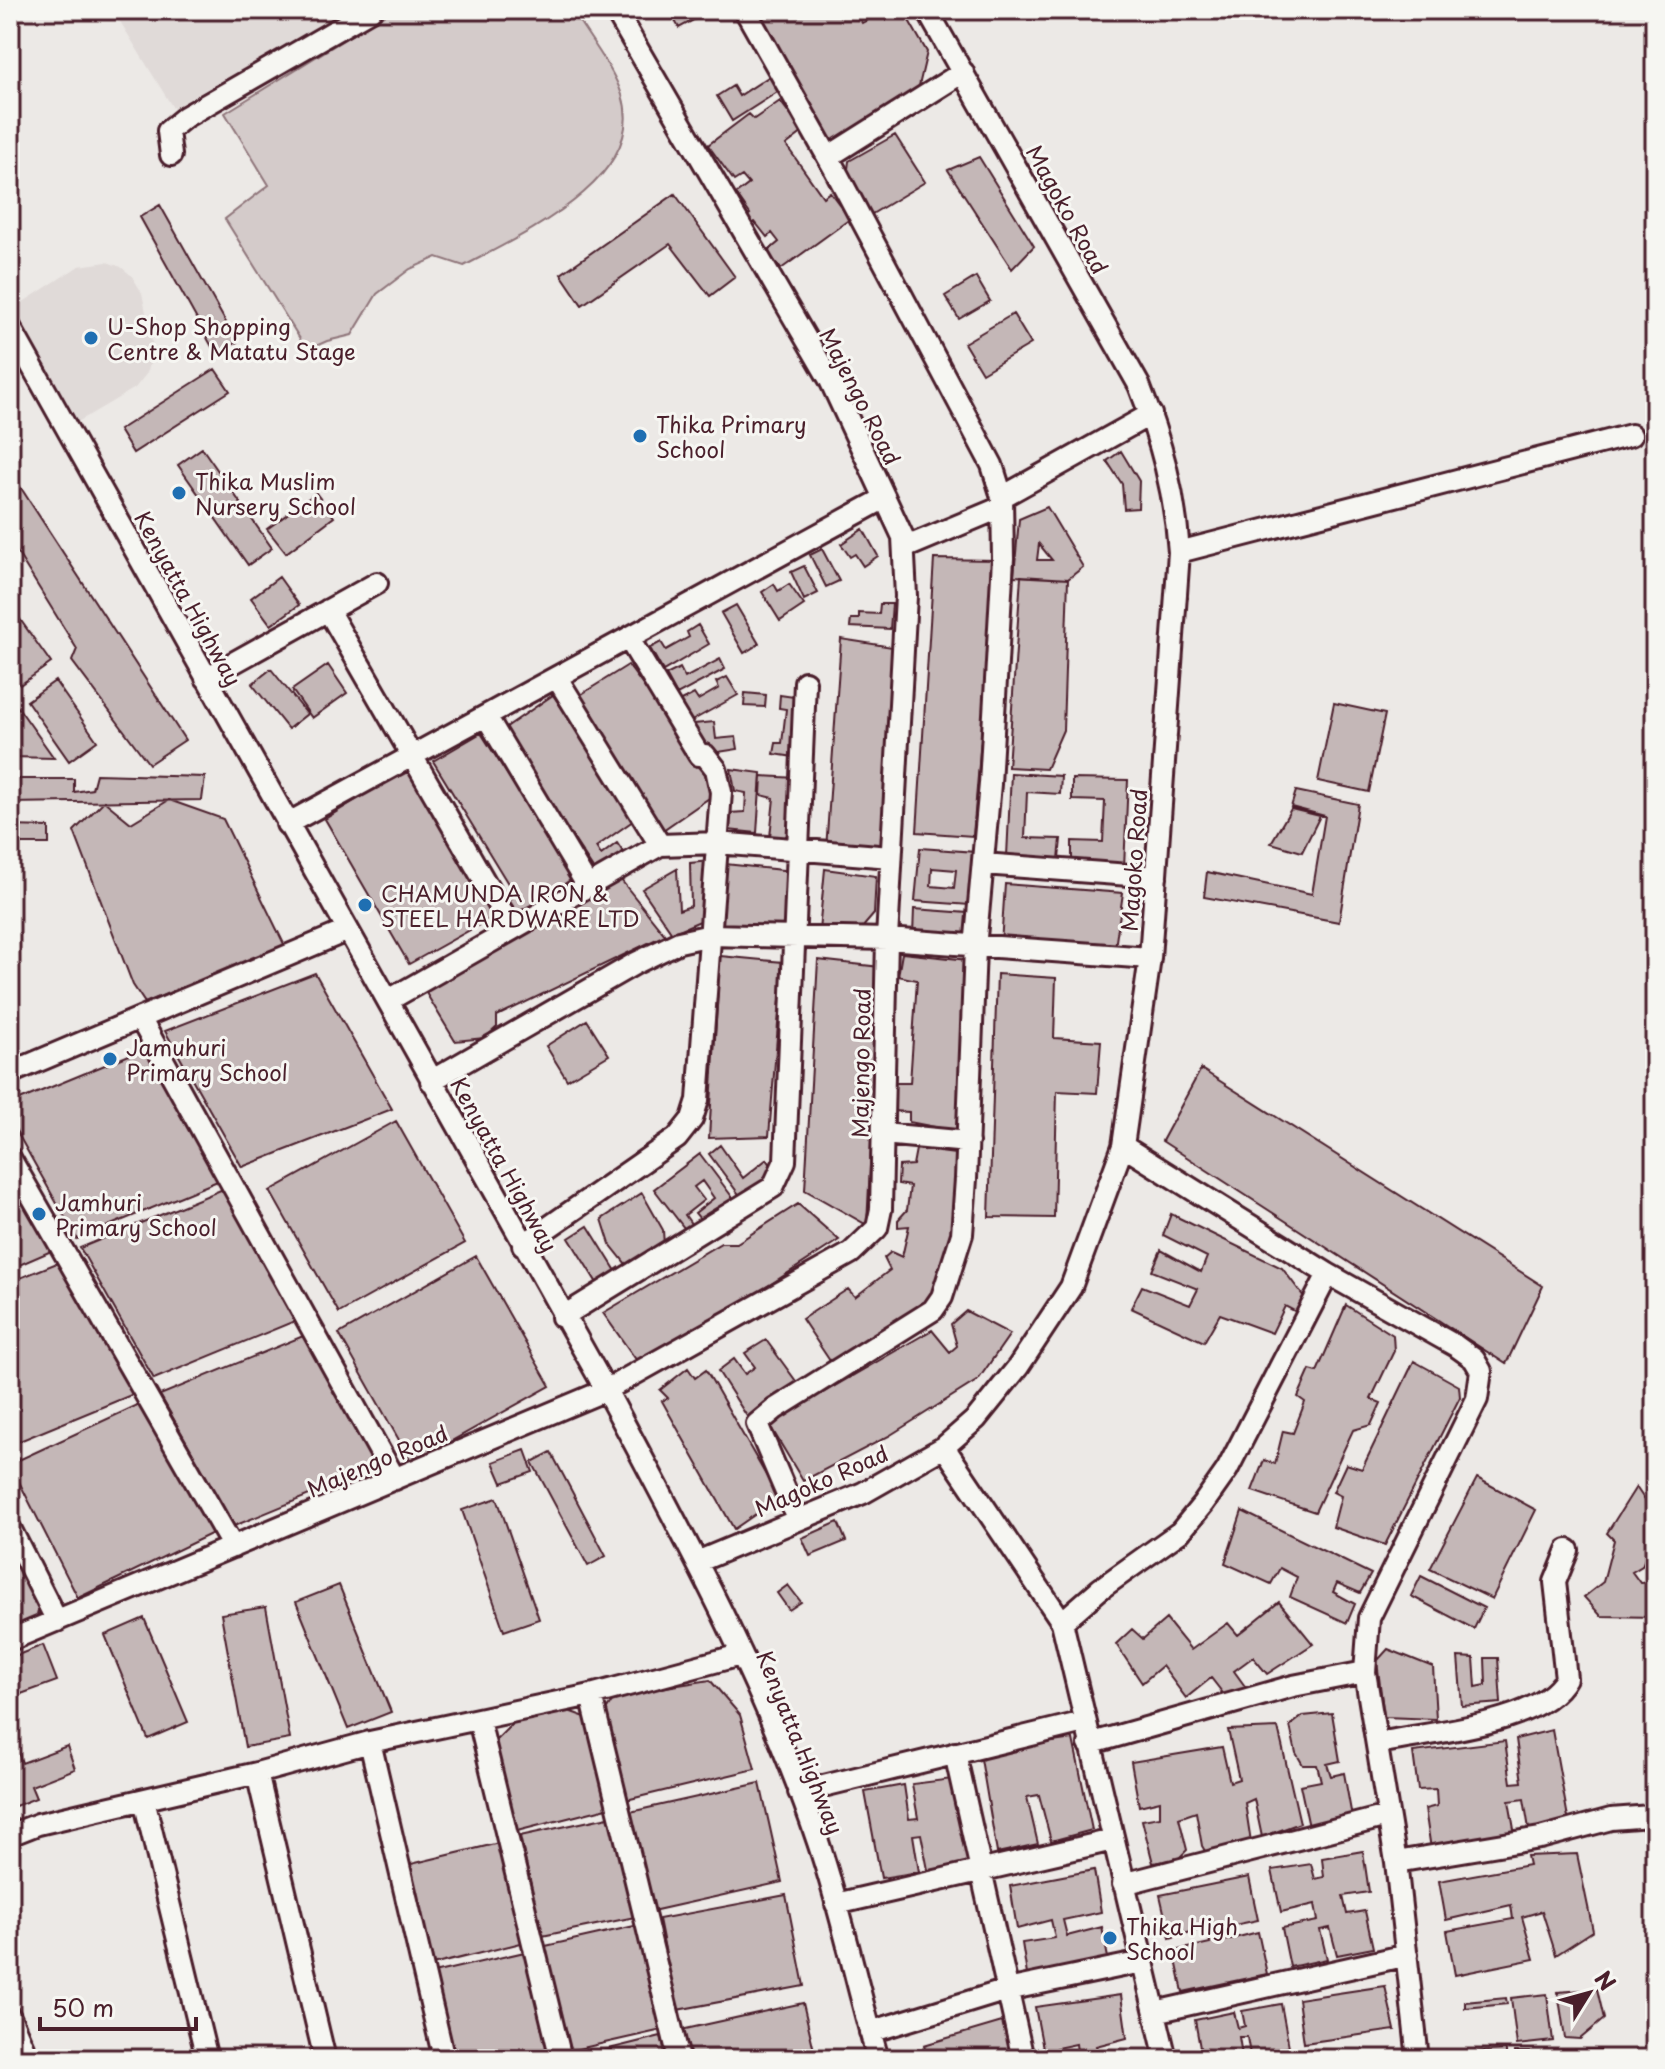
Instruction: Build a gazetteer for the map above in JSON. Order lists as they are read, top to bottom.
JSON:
{
  "streets": {
    "street": ["Magoko Road", "Majengo Road", "Kenyatta Highway"]
  },
  "crossings": [
    ["Magoko Road", "Kenyatta Highway"],
    ["Majengo Road", "Kenyatta Highway"]
  ],
  "places": [
    "U-Shop Shopping Centre & Matatu Stage",
    "Thika Primary School",
    "Thika Muslim Nursery School",
    "CHAMUNDA IRON & STEEL HARDWARE LTD",
    "Jamuhuri Primary School",
    "Jamhuri Primary School",
    "Thika High School"
  ],
  "scale_bar": "50 m",
  "north": "top right"
}
